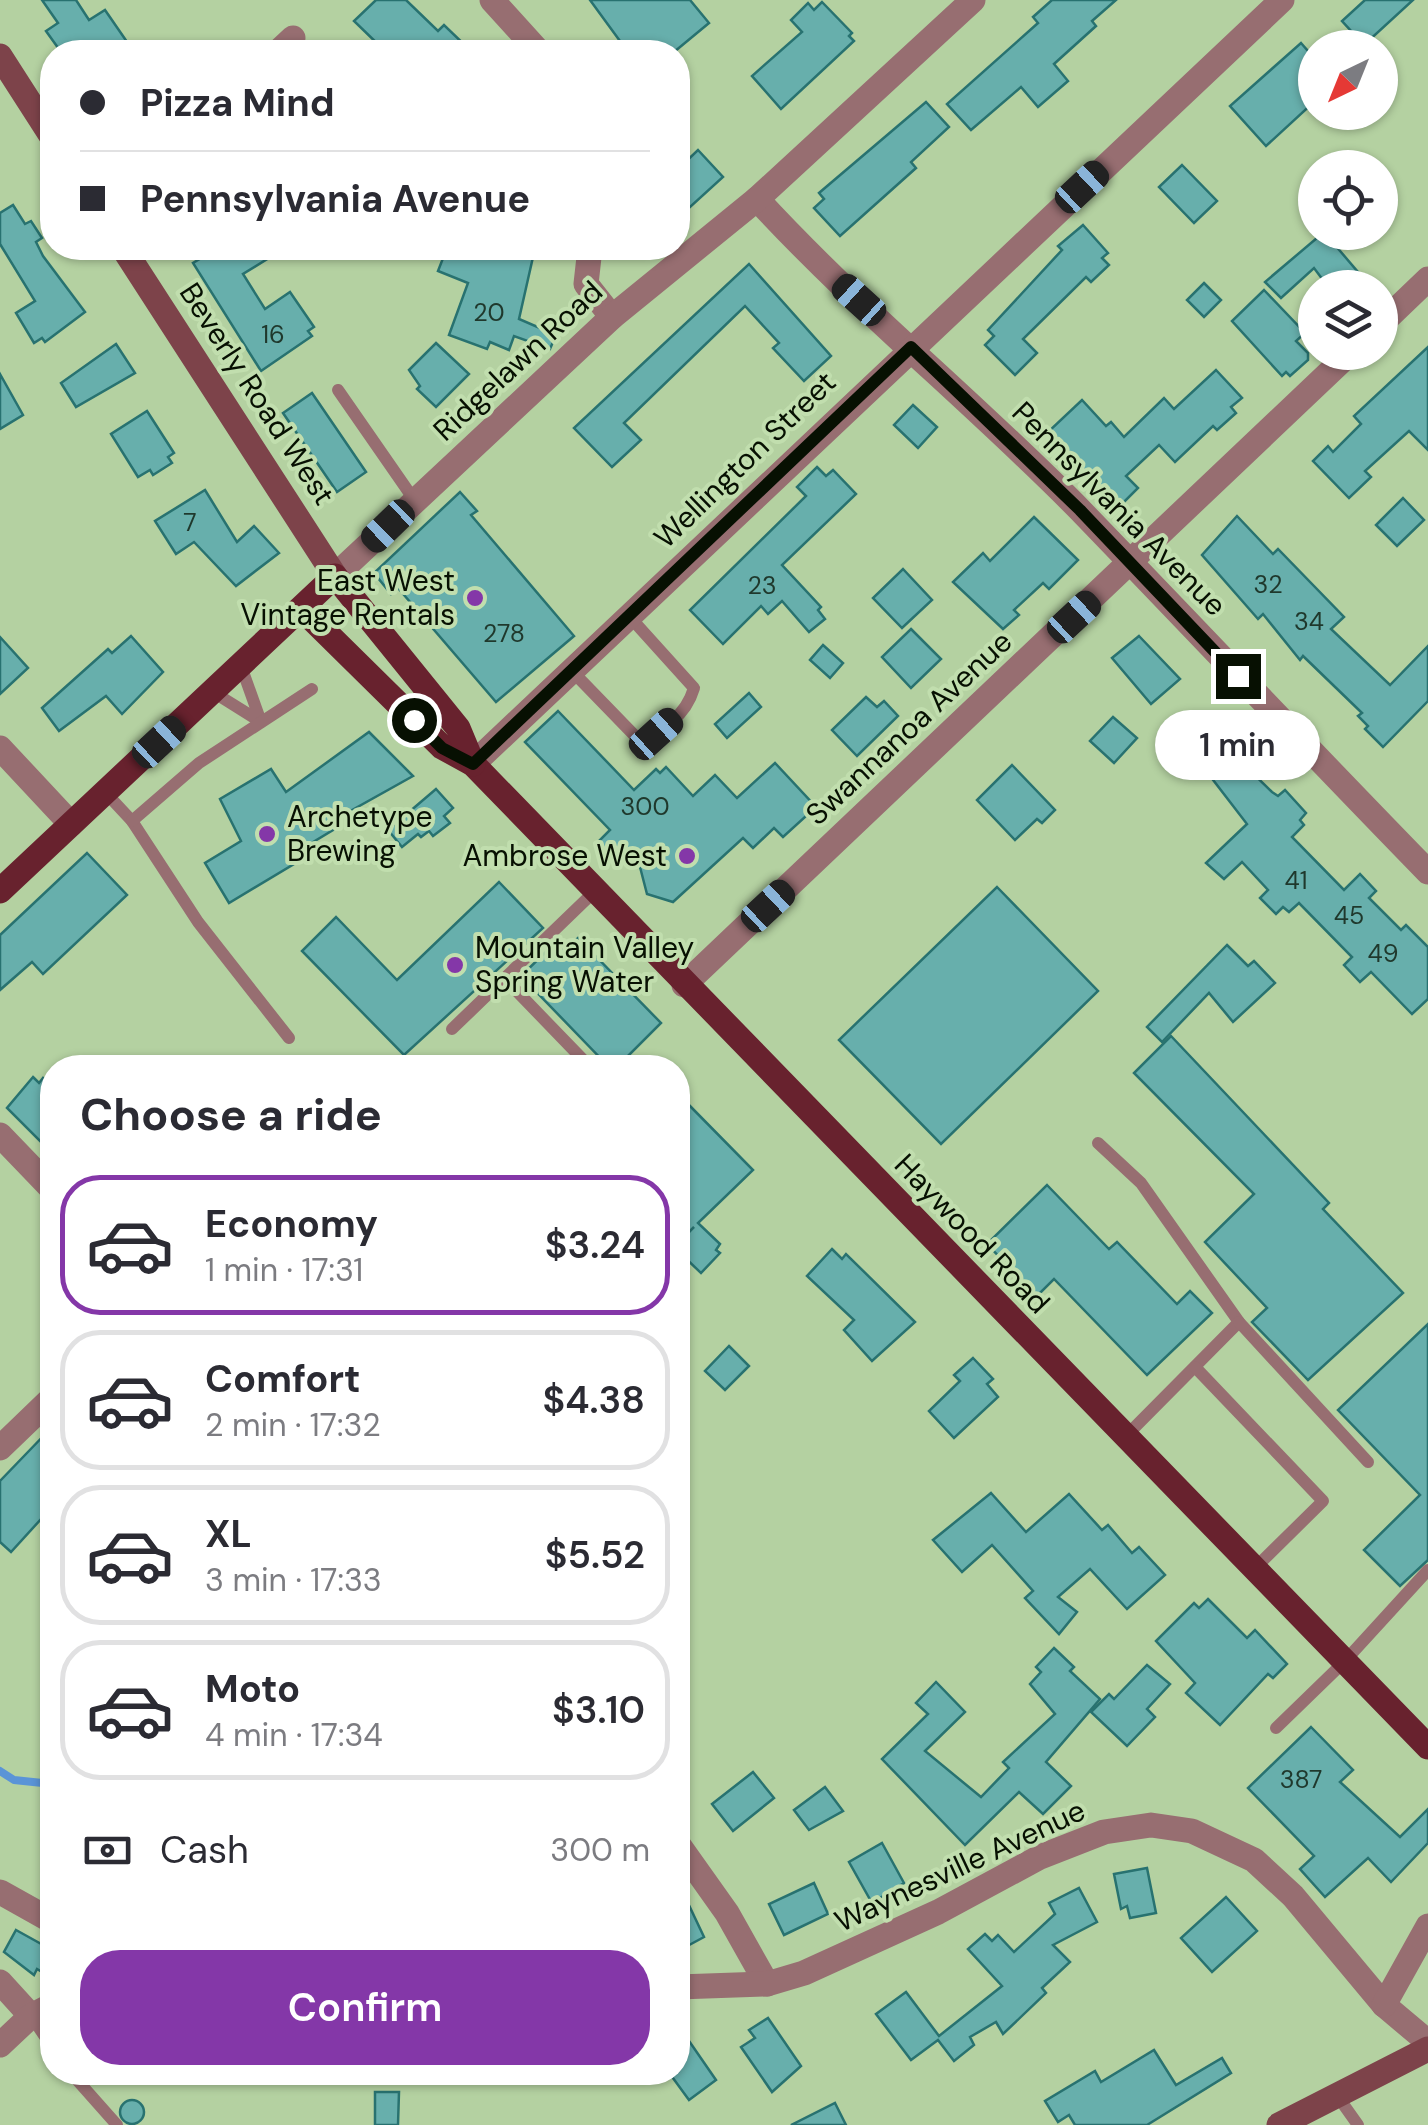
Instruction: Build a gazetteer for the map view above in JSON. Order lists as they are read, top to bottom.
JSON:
{
  "streets": {
    "main road": ["Haywood Road"],
    "street": [
      "Ridgelawn Road",
      "Beverly Road West",
      "Wellington Street",
      "Pennsylvania Avenue",
      "Swannanoa Avenue",
      "Waynesville Avenue"
    ]
  },
  "crossings": [
    ["Ridgelawn Road", "Beverly Road West"],
    ["Ridgelawn Road", "Pennsylvania Avenue"],
    ["Ridgelawn Road", "Haywood Road"],
    ["Beverly Road West", "Haywood Road"],
    ["Wellington Street", "Pennsylvania Avenue"],
    ["Wellington Street", "Haywood Road"],
    ["Pennsylvania Avenue", "Swannanoa Avenue"],
    ["Swannanoa Avenue", "Haywood Road"]
  ],
  "places": [
    "East West Vintage Rentals",
    "Archetype Brewing",
    "Ambrose West",
    "Mountain Valley Spring Water"
  ],
  "house_numbers": [
    "20",
    "16",
    "7",
    "32",
    "23",
    "34",
    "278",
    "300",
    "41",
    "45",
    "49",
    "387"
  ],
  "north": "bottom left",
  "page": {
    "banner": ["Pizza Mind", "Pennsylvania Avenue"],
    "bubble": "1 min",
    "heading": "Choose a ride",
    "list": [
      {
        "name": "Economy",
        "note": "1 min · 17:31",
        "value": "$3.24"
      },
      {
        "name": "Comfort",
        "note": "2 min · 17:32",
        "value": "$4.38"
      },
      {
        "name": "XL",
        "note": "3 min · 17:33",
        "value": "$5.52"
      },
      {
        "name": "Moto",
        "note": "4 min · 17:34",
        "value": "$3.10"
      }
    ],
    "pay": ["Cash", "300 m"],
    "buttons": "Confirm"
  }
}
